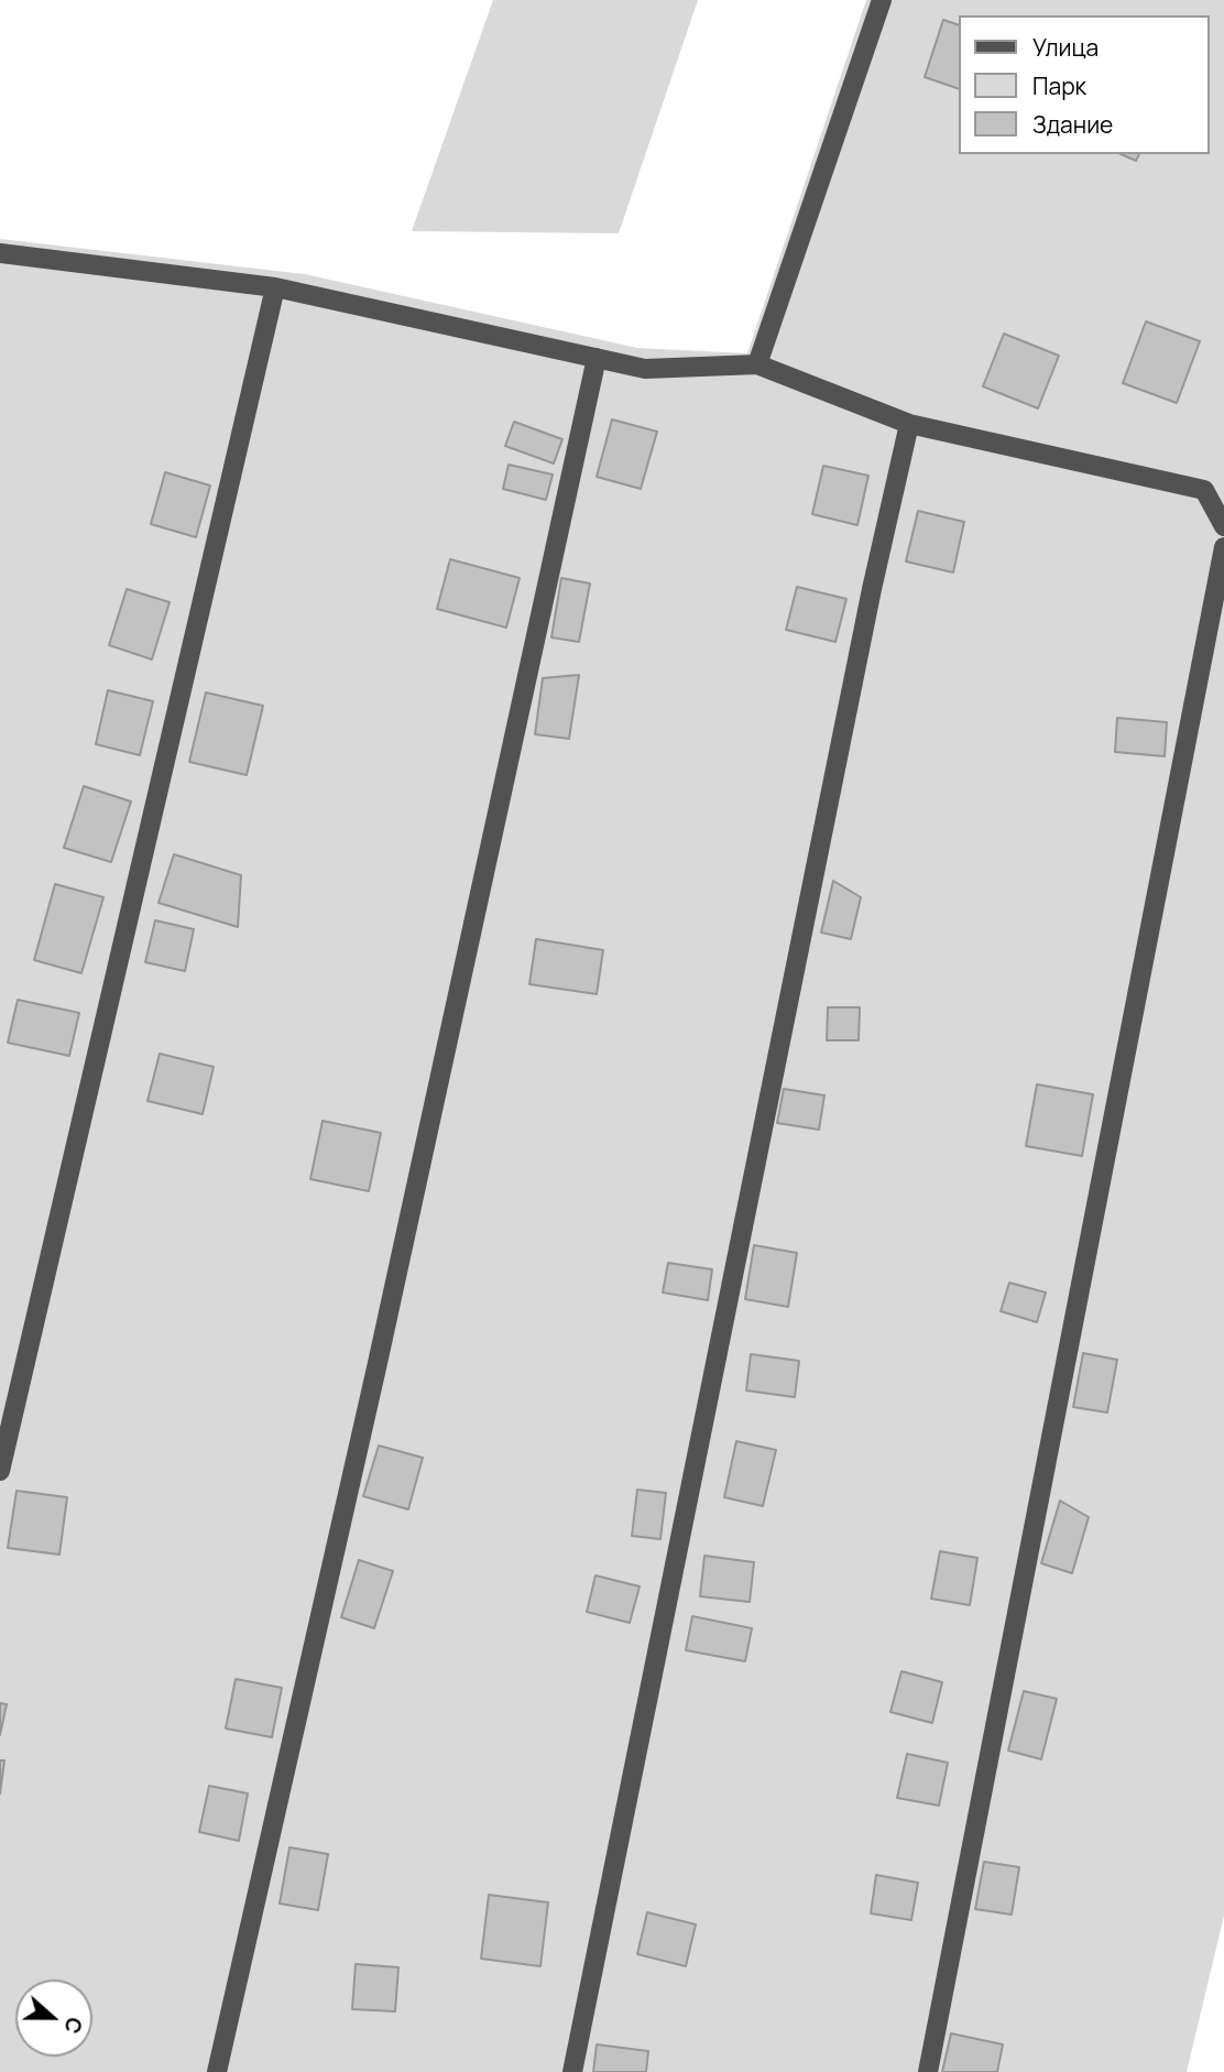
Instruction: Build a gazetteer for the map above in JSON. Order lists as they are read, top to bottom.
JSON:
{
  "legend": ["Улица", "Парк", "Здание"],
  "north": "right"
}
